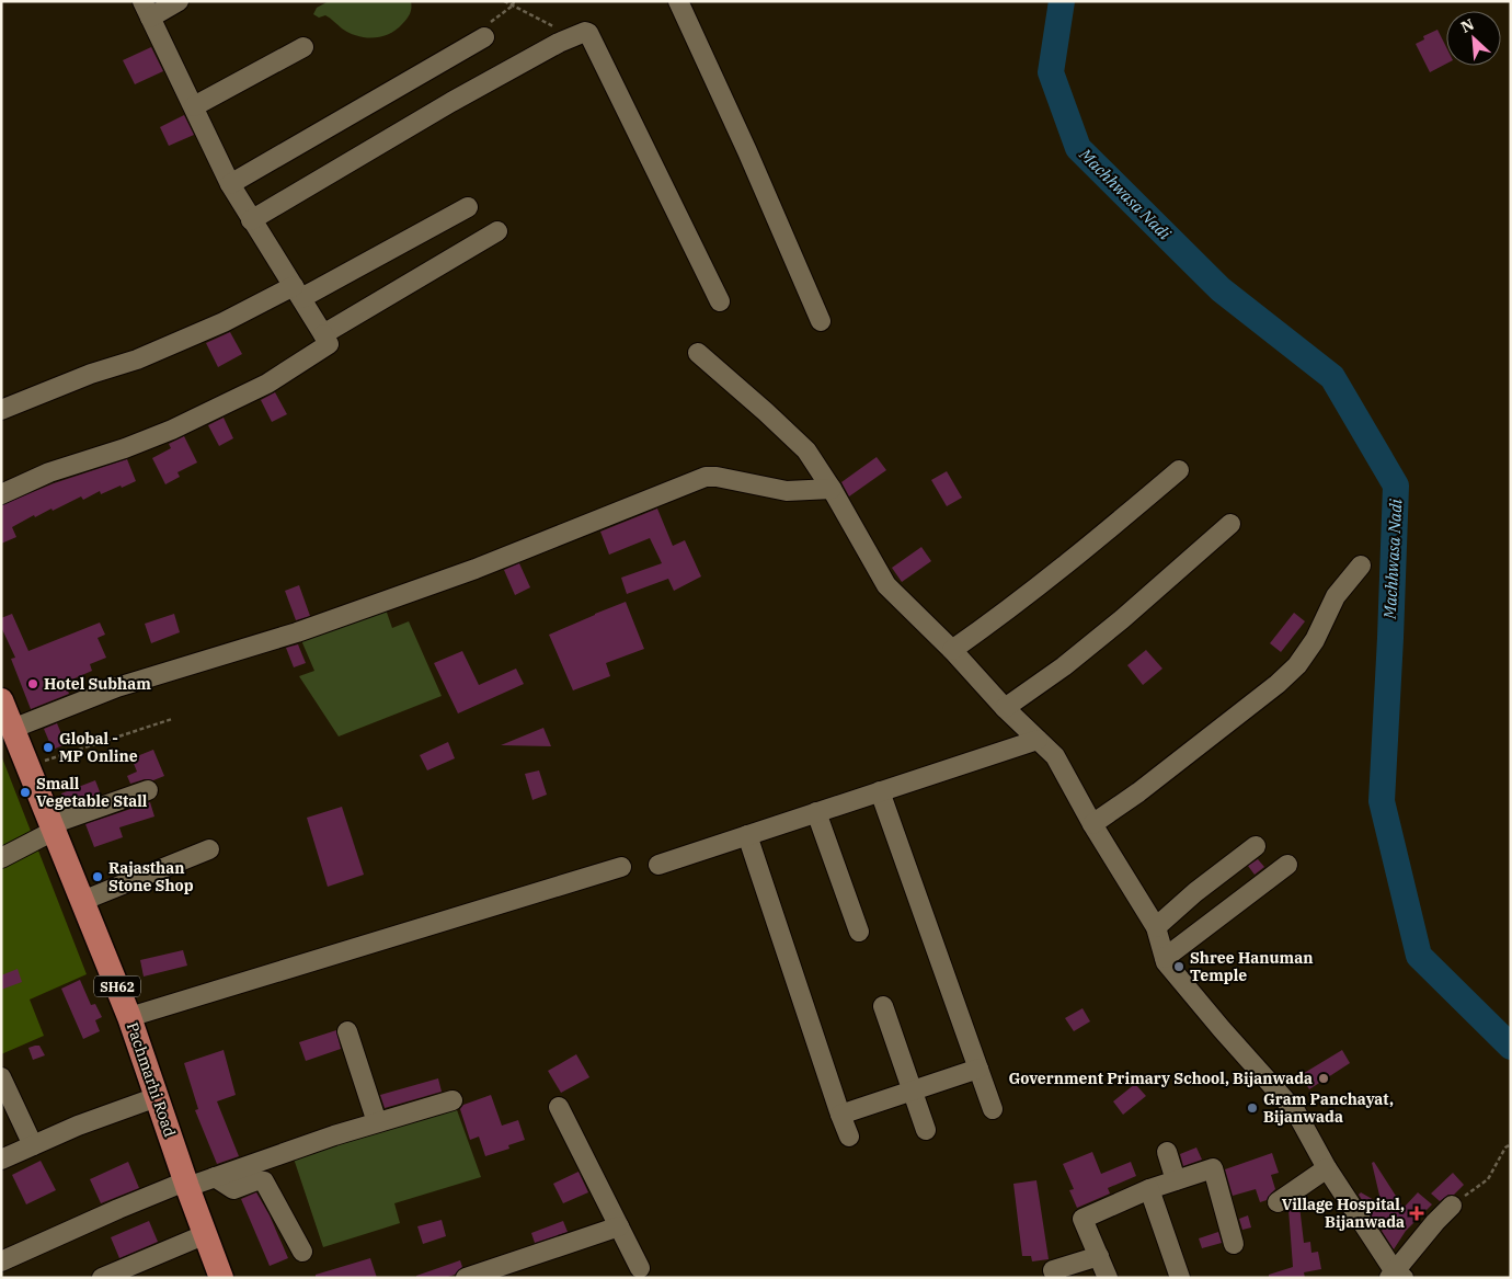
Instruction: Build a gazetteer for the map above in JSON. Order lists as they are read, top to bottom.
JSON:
{
  "streets": {
    "main road": ["SH62", "Pachmarhi Road"]
  },
  "water": ["Machhwasa Nadi"],
  "places": {
    "other": [
      "Hotel Subham",
      "Global - MP Online",
      "Small Vegetable Stall",
      "Rajasthan Stone Shop",
      "Shree Hanuman Temple",
      "Government Primary School, Bijanwada",
      "Gram Panchayat, Bijanwada"
    ],
    "health": ["Village Hospital, Bijanwada"]
  },
  "north": "top left"
}
